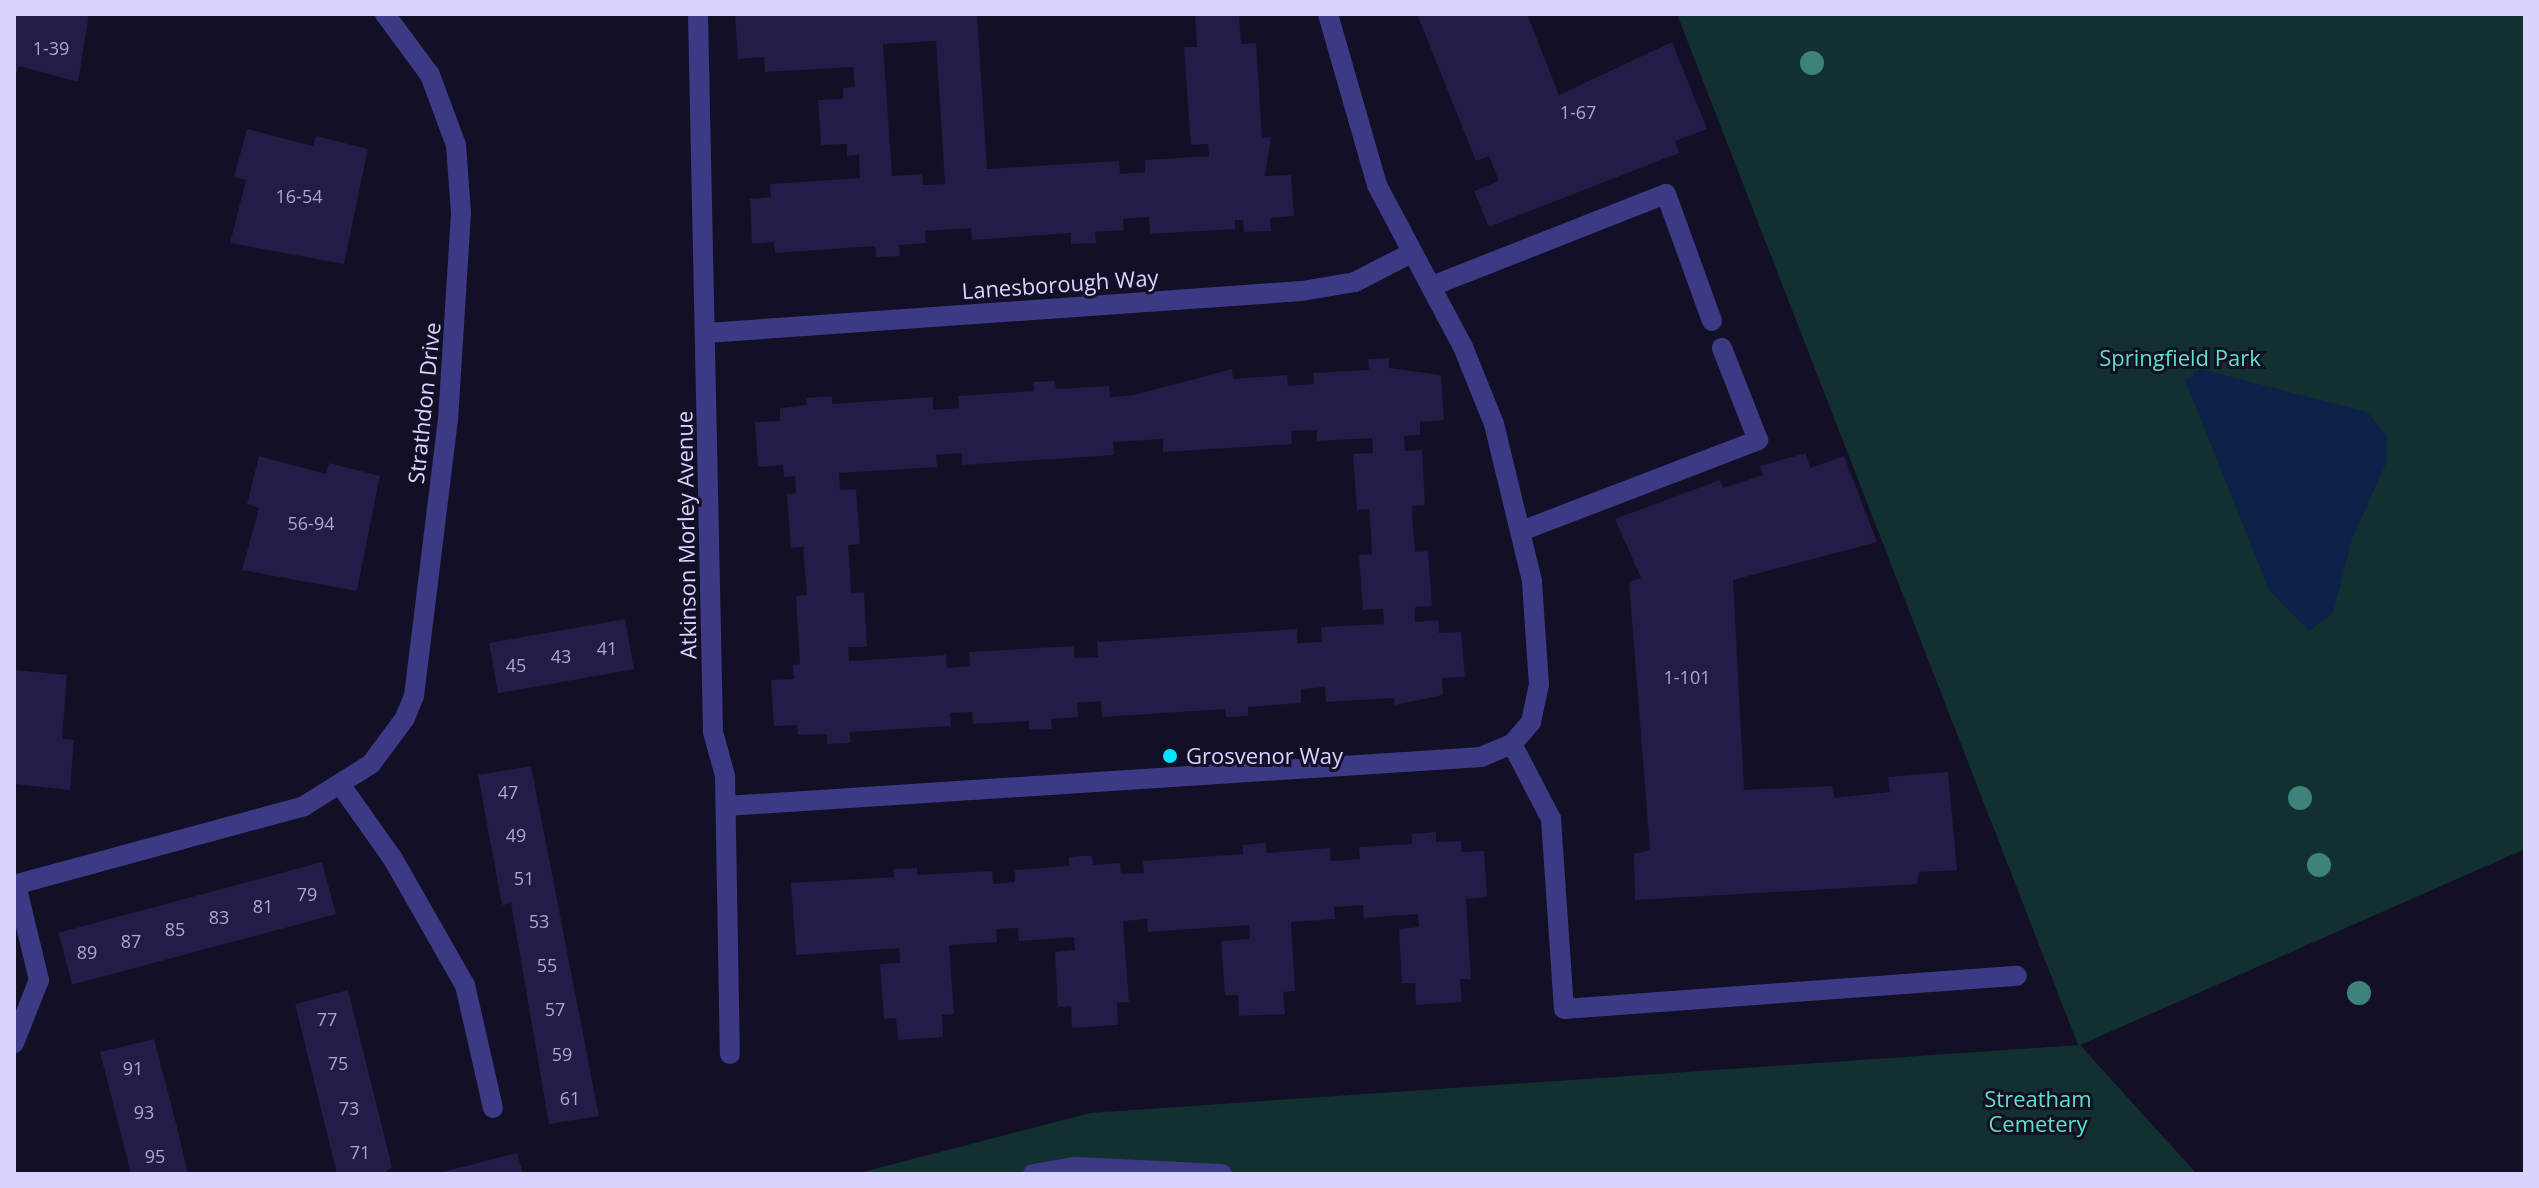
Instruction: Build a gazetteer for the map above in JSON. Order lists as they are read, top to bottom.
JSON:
{
  "streets": {
    "street": ["Lanesborough Way", "Strathdon Drive", "Atkinson Morley Avenue"]
  },
  "crossings": [
    ["Lanesborough Way", "Atkinson Morley Avenue"]
  ],
  "parks": ["Springfield Park", "Streatham Cemetery"],
  "places": ["Grosvenor Way"],
  "house_numbers": [
    "1-39",
    "1-67",
    "16-54",
    "56-94",
    "41",
    "43",
    "45",
    "1-101",
    "47",
    "49",
    "51",
    "79",
    "81",
    "83",
    "53",
    "85",
    "87",
    "89",
    "55",
    "57",
    "77",
    "59",
    "75",
    "91",
    "61",
    "73",
    "93",
    "71",
    "95"
  ]
}
